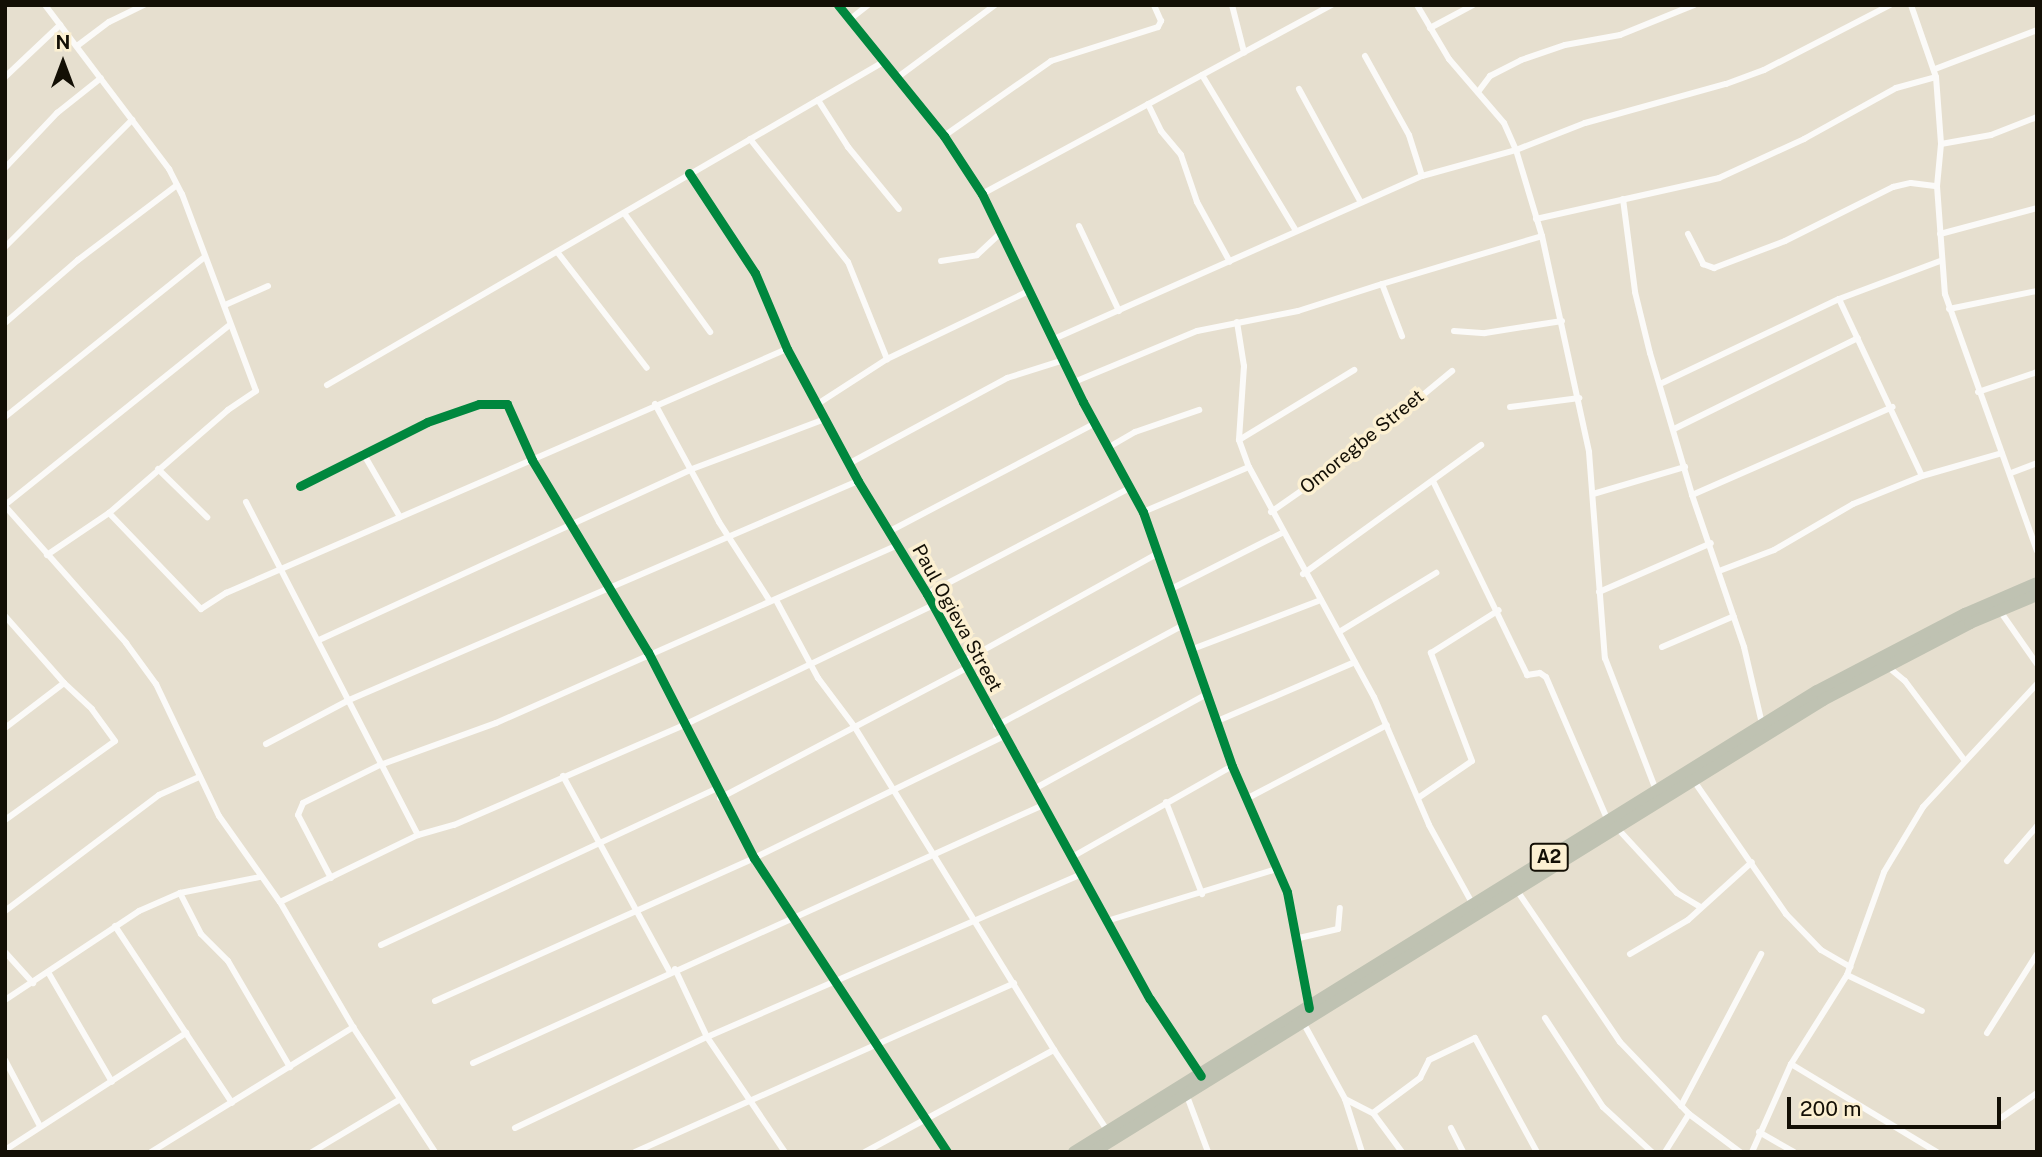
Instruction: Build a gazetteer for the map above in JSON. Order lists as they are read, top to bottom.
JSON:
{
  "streets": {
    "highway": ["A2"],
    "street": ["Omoregbe Street", "Paul Ogieva Street"]
  },
  "crossings": [
    ["Paul Ogieva Street", "A2"]
  ],
  "scale_bar": "200 m",
  "north": "top"
}
